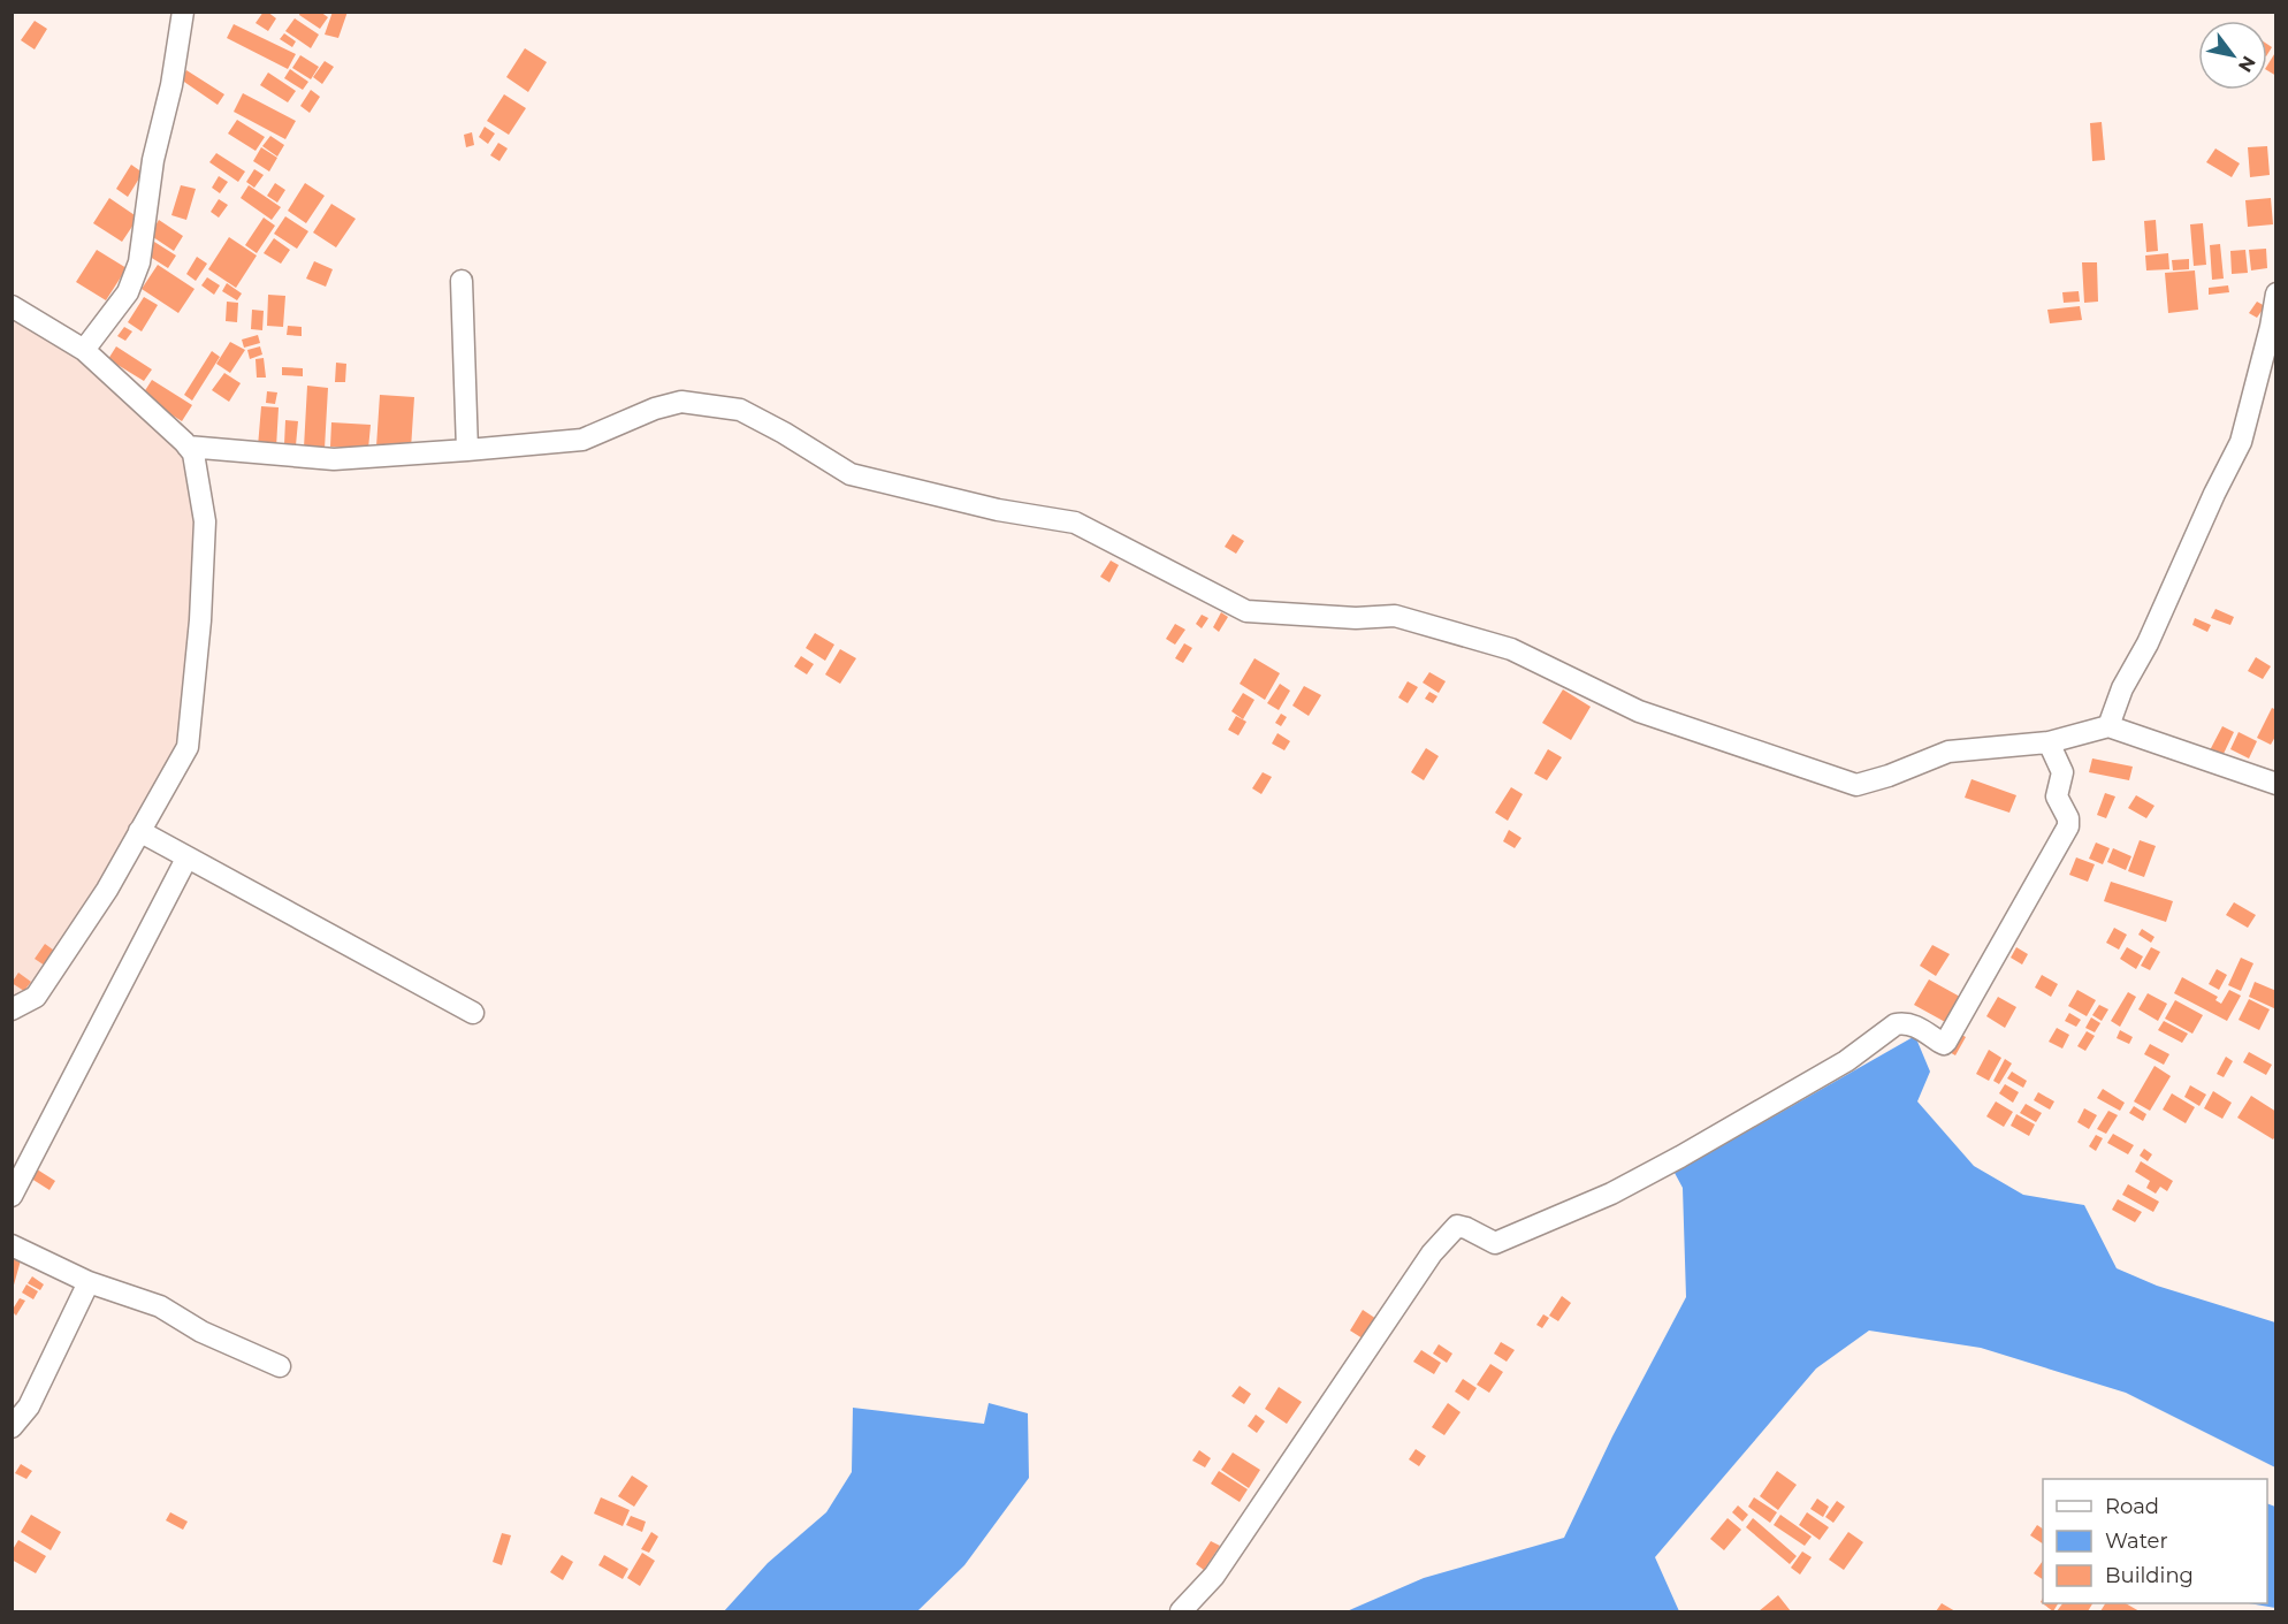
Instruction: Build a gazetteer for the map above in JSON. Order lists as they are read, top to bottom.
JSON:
{
  "legend": ["Road", "Water", "Building"],
  "north": "bottom right"
}
